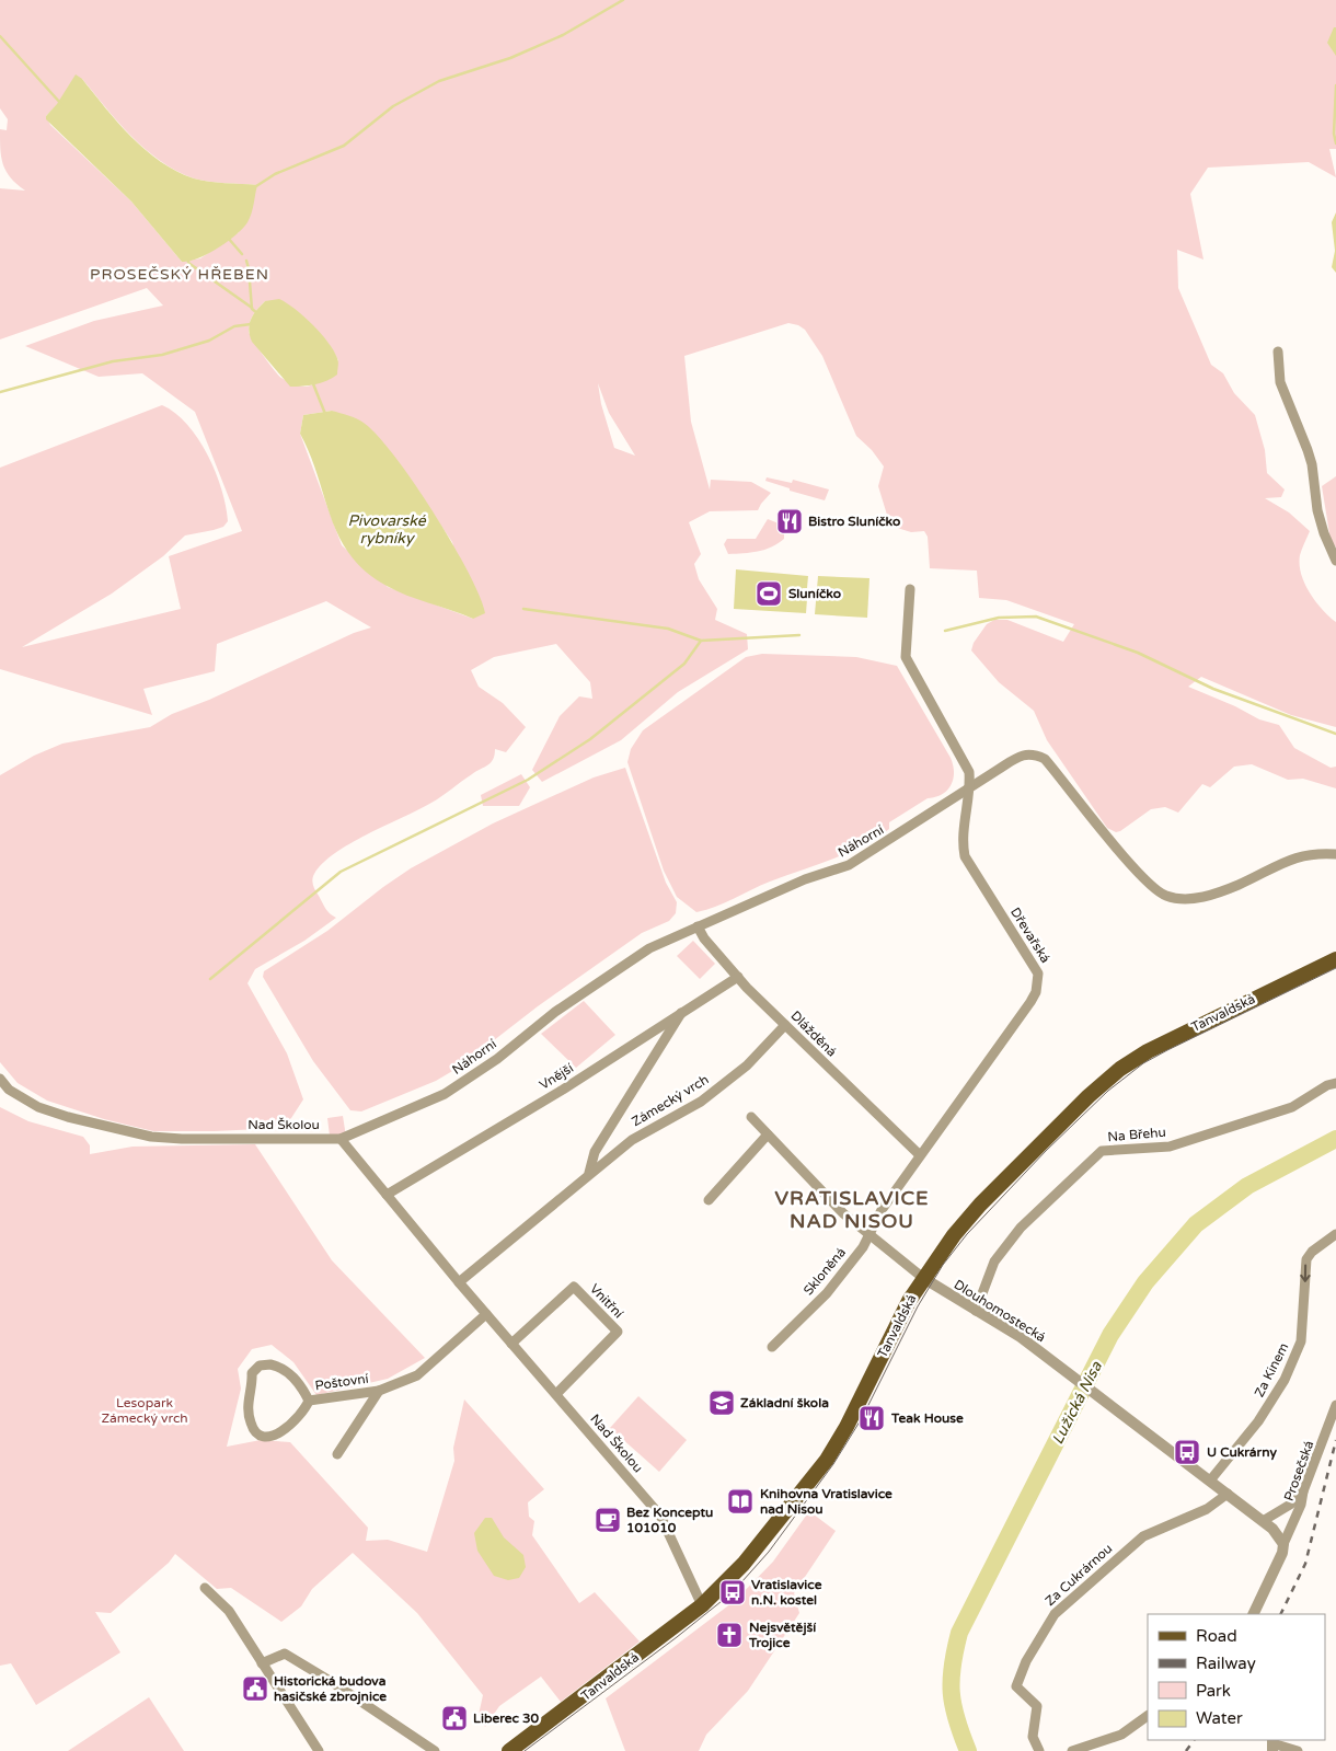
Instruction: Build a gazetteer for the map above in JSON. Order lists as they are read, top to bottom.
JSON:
{
  "streets": {
    "main road": ["Tanvaldská"],
    "street": [
      "Náhorní",
      "Dřevařská",
      "Dlážděná",
      "Vnější",
      "Zámecký vrch",
      "Nad Školou",
      "Na Břehu",
      "Skloněná",
      "Vnitřní",
      "Dlouhomostecká",
      "Za Kinem",
      "Poštovní",
      "Prosečská",
      "Za Cukrárnou"
    ]
  },
  "crossings": [
    ["Náhorní", "Dřevařská"],
    ["Náhorní", "Dlážděná"],
    ["Náhorní", "Nad Školou"],
    ["Dřevařská", "Dlážděná"],
    ["Dřevařská", "Skloněná"],
    ["Tanvaldská", "Nad Školou"],
    ["Tanvaldská", "Dlouhomostecká"],
    ["Dlážděná", "Vnější"],
    ["Dlážděná", "Zámecký vrch"],
    ["Vnější", "Zámecký vrch"],
    ["Vnější", "Nad Školou"],
    ["Zámecký vrch", "Nad Školou"],
    ["Nad Školou", "Vnitřní"],
    ["Na Břehu", "Dlouhomostecká"],
    ["Dlouhomostecká", "Za Kinem"],
    ["Dlouhomostecká", "Prosečská"],
    ["Dlouhomostecká", "Za Cukrárnou"]
  ],
  "one_way": ["Za Kinem"],
  "districts": ["PROSEČSKÝ HŘEBEN", "VRATISLAVICE NAD NISOU"],
  "water": ["Pivovarské rybníky", "Lužická Nisa"],
  "parks": ["Lesopark Zámecký vrch"],
  "places": {
    "restaurant": ["Bistro Sluníčko", "Teak House"],
    "sports": ["Sluníčko"],
    "school or university": ["Základní škola"],
    "bus stop": ["U Cukrárny", "Vratislavice n.N. kostel"],
    "library": ["Knihovna Vratislavice nad Nisou"],
    "cafe": ["Bez Konceptu 101010"],
    "church": ["Nejsvětější Trojice"],
    "public building": ["Historická budova hasičské zbrojnice", "Liberec 30"]
  },
  "legend": [
    "Road",
    "Railway",
    "Park",
    "Water"
  ]
}
